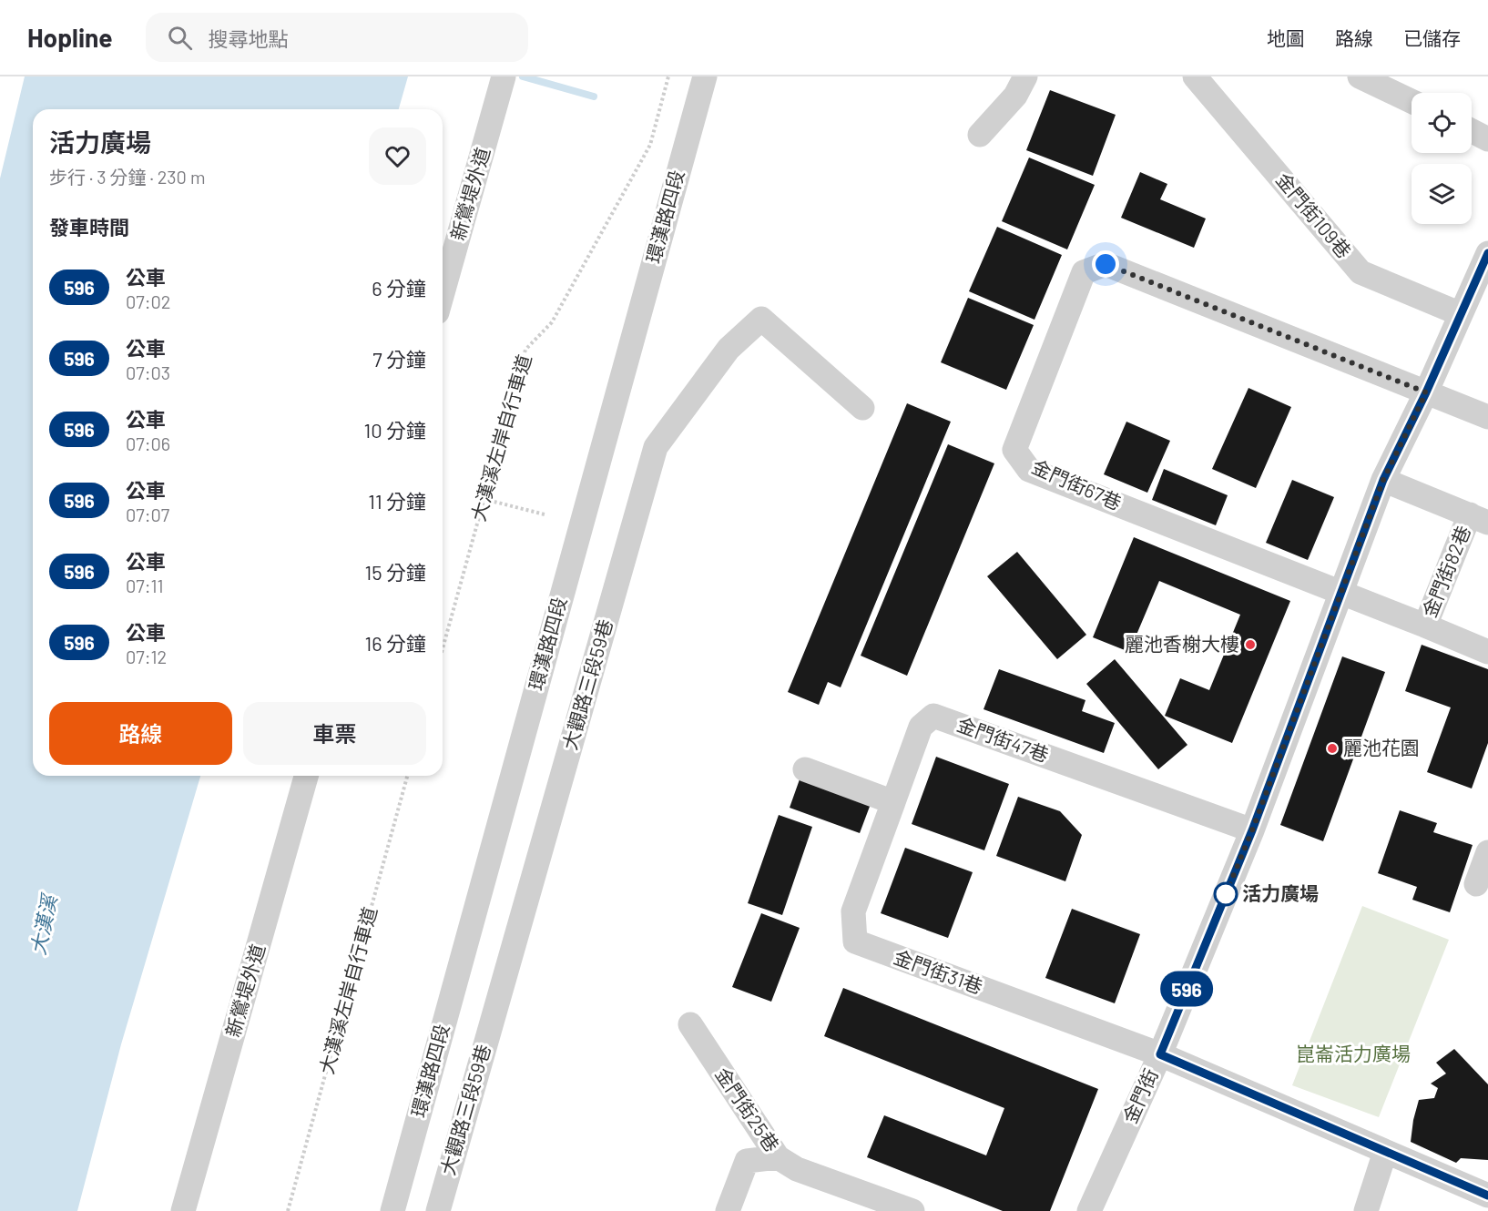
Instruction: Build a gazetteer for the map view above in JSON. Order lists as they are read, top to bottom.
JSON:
{
  "streets": {
    "street": [
      "新鶯堤外道",
      "金門街109巷",
      "環漢路四段",
      "金門街67巷",
      "金門街82巷",
      "大觀路三段59巷",
      "金門街47巷",
      "金門街31巷",
      "金門街",
      "金門街25巷"
    ],
    "path": ["大漢溪左岸自行車道"]
  },
  "crossings": [
    ["金門街109巷", "金門街"],
    ["金門街67巷", "金門街"],
    ["金門街47巷", "金門街31巷"],
    ["金門街47巷", "金門街"],
    ["金門街31巷", "金門街"]
  ],
  "water": ["大漢溪"],
  "parks": ["崑崙活力廣場"],
  "places": ["麗池香榭大樓", "麗池花園", "活力廣場"],
  "lines": ["bus line 596"],
  "page": {
    "header": "Hopline",
    "search": "搜尋地點",
    "nav": ["地圖", "路線", "已儲存"],
    "on_map": "596",
    "heading": [
      ["活力廣場", "步行 · 3 分鐘 · 230 m"],
      "發車時間"
    ],
    "list": [
      {
        "mark": "596",
        "name": "公車",
        "note": "07:02",
        "value": "6 分鐘"
      },
      {
        "mark": "596",
        "name": "公車",
        "note": "07:03",
        "value": "7 分鐘"
      },
      {
        "mark": "596",
        "name": "公車",
        "note": "07:06",
        "value": "10 分鐘"
      },
      {
        "mark": "596",
        "name": "公車",
        "note": "07:07",
        "value": "11 分鐘"
      },
      {
        "mark": "596",
        "name": "公車",
        "note": "07:11",
        "value": "15 分鐘"
      },
      {
        "mark": "596",
        "name": "公車",
        "note": "07:12",
        "value": "16 分鐘"
      }
    ],
    "buttons": ["路線", "車票"]
  }
}
